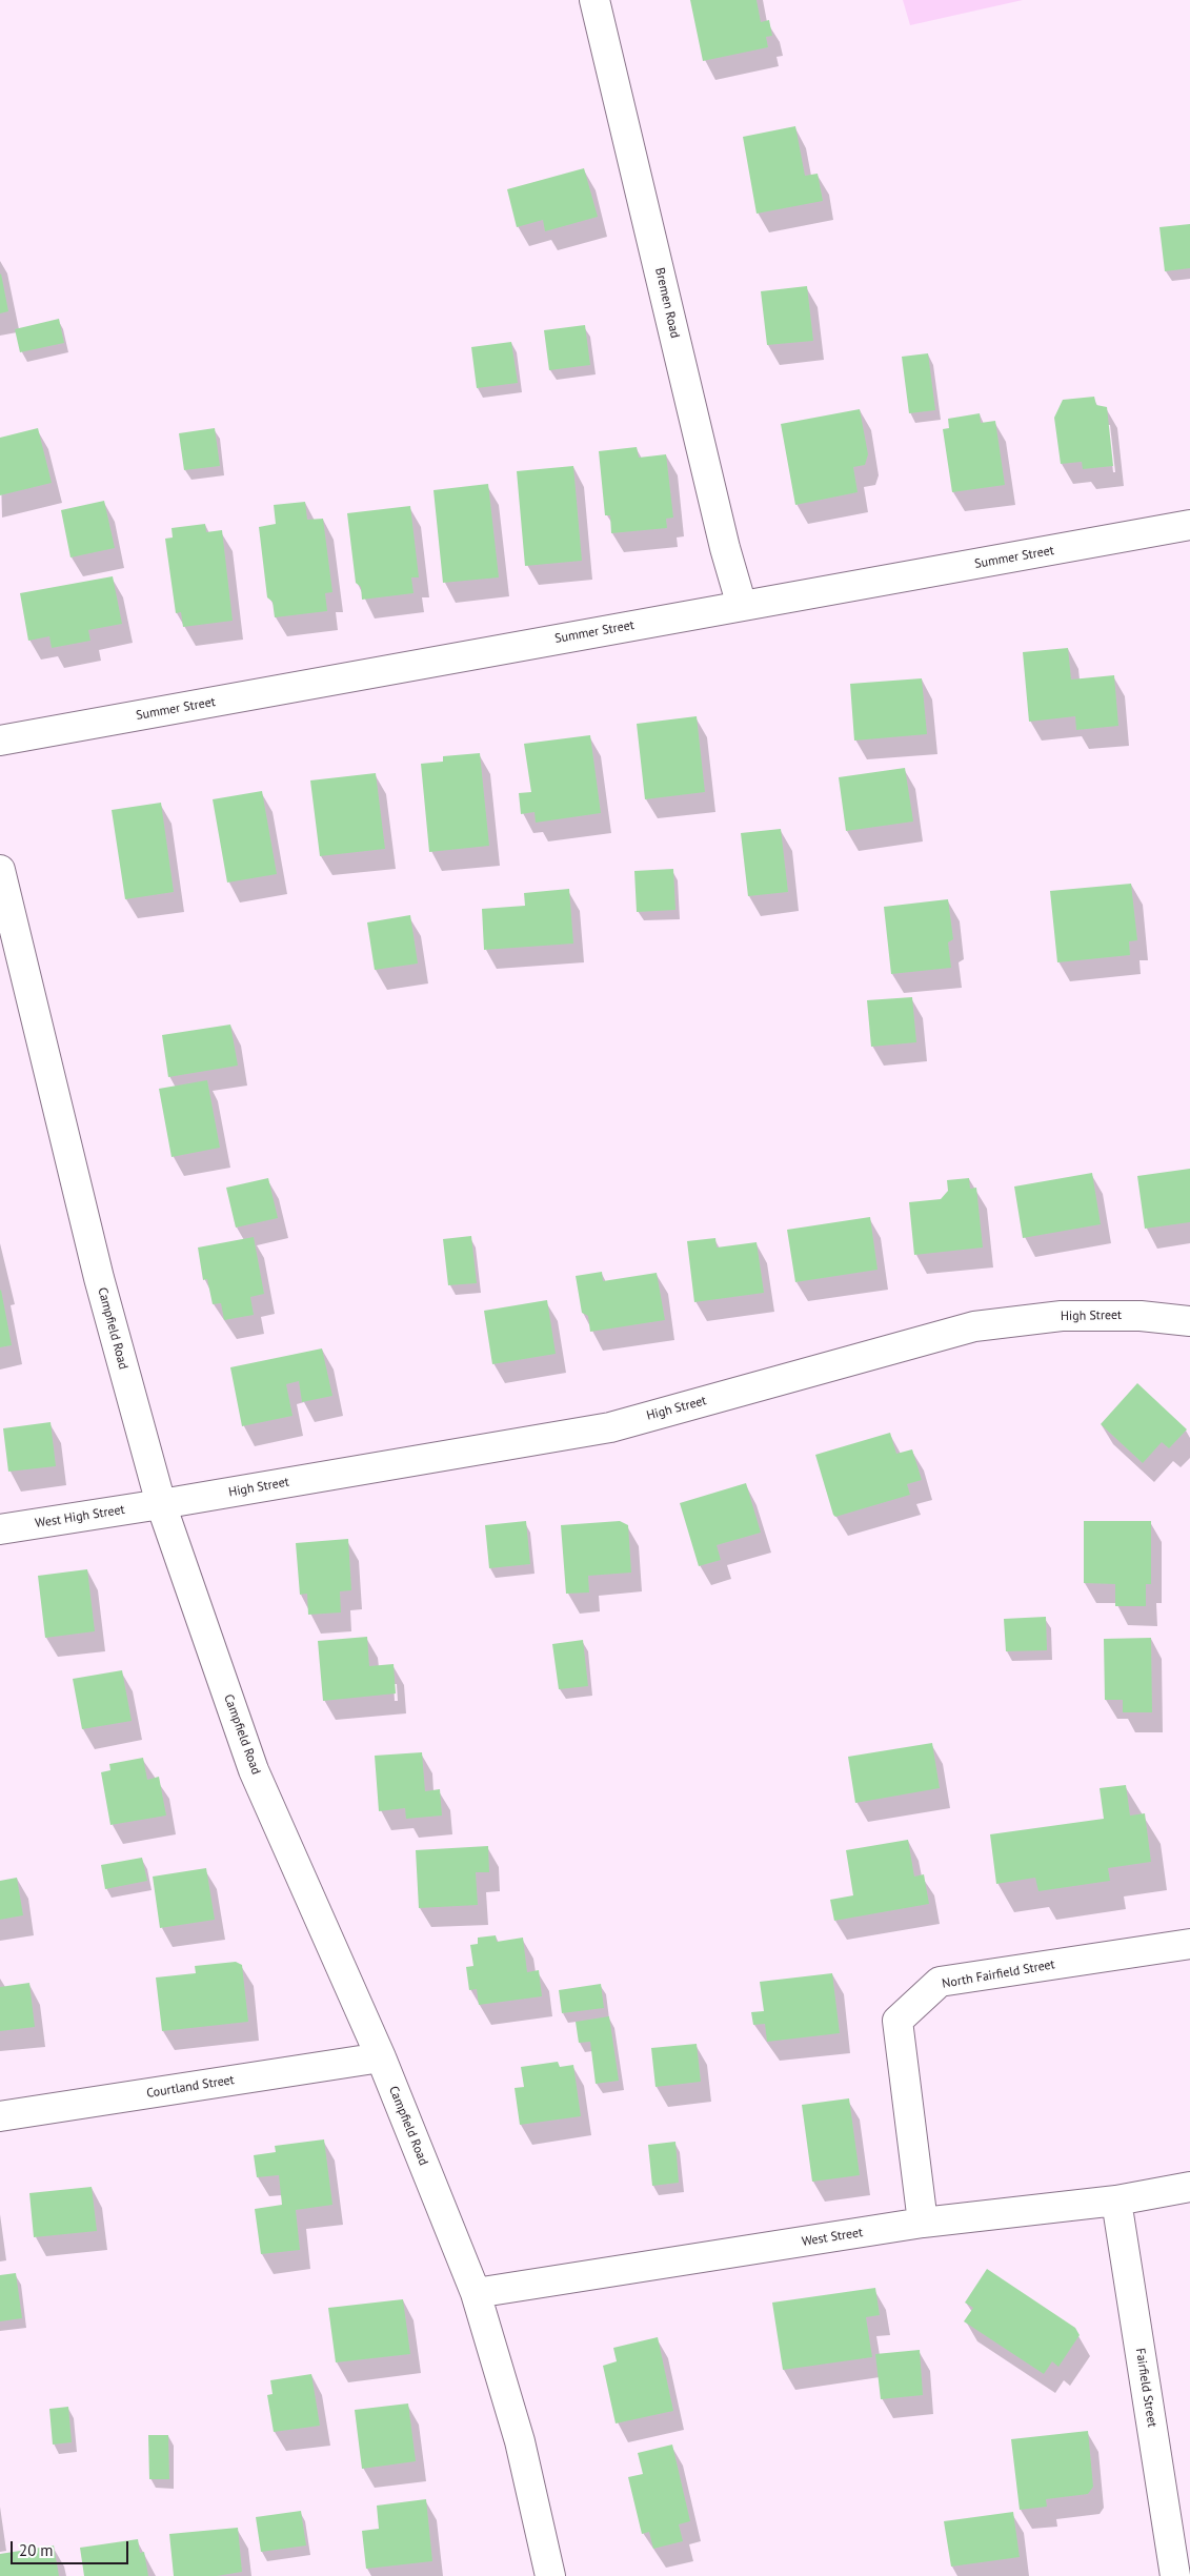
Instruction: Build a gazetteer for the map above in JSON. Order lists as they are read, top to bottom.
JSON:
{
  "streets": {
    "street": [
      "Bremen Road",
      "Summer Street",
      "High Street",
      "Campfield Road",
      "West High Street",
      "North Fairfield Street",
      "Courtland Street",
      "West Street",
      "Fairfield Street"
    ]
  },
  "crossings": [
    ["Bremen Road", "Summer Street"],
    ["High Street", "Campfield Road"],
    ["High Street", "West High Street"],
    ["Campfield Road", "West High Street"],
    ["Campfield Road", "Courtland Street"],
    ["Campfield Road", "West Street"],
    ["North Fairfield Street", "West Street"],
    ["West Street", "Fairfield Street"]
  ],
  "scale_bar": "20 m"
}
